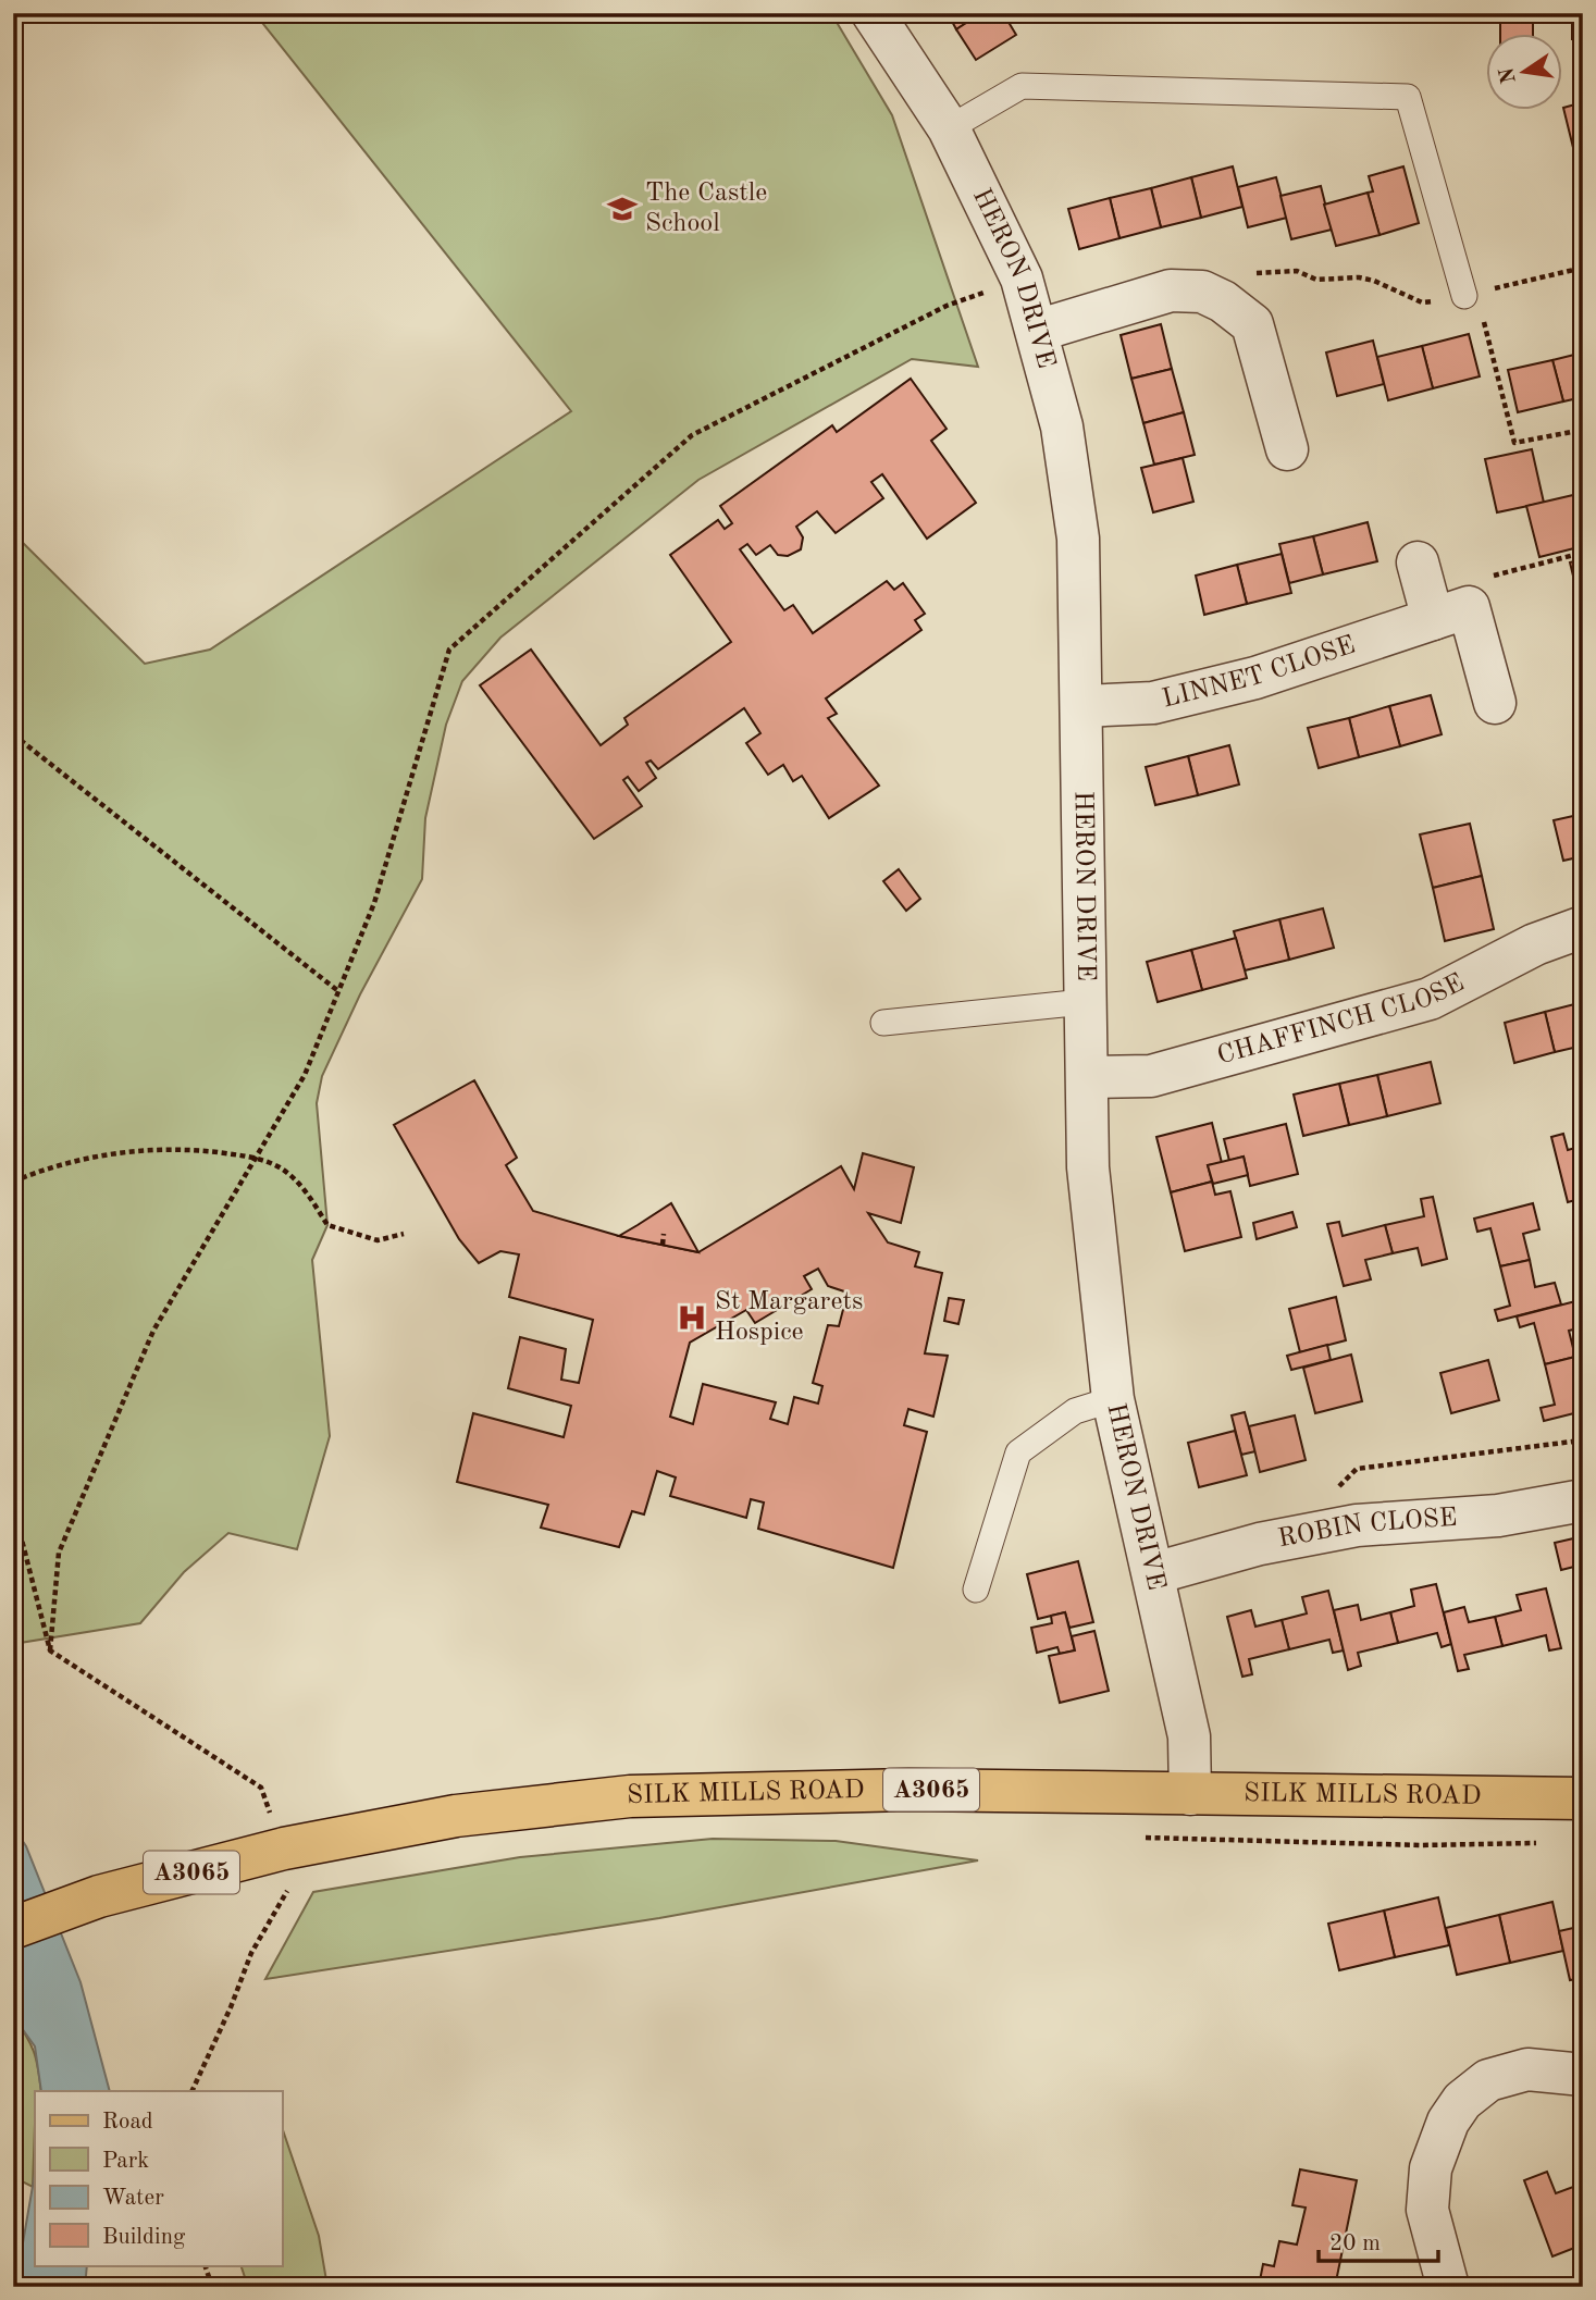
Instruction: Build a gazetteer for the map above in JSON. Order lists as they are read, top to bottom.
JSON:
{
  "streets": {
    "main road": ["A3065", "SILK MILLS ROAD"],
    "street": [
      "HERON DRIVE",
      "LINNET CLOSE",
      "CHAFFINCH CLOSE",
      "ROBIN CLOSE"
    ]
  },
  "crossings": [
    ["HERON DRIVE", "LINNET CLOSE"],
    ["HERON DRIVE", "CHAFFINCH CLOSE"],
    ["HERON DRIVE", "ROBIN CLOSE"],
    ["HERON DRIVE", "SILK MILLS ROAD"]
  ],
  "places": {
    "school or university": ["The Castle School"],
    "hospital": ["St Margarets Hospice"]
  },
  "legend": [
    "Road",
    "Park",
    "Water",
    "Building"
  ],
  "scale_bar": "20 m",
  "north": "left"
}
